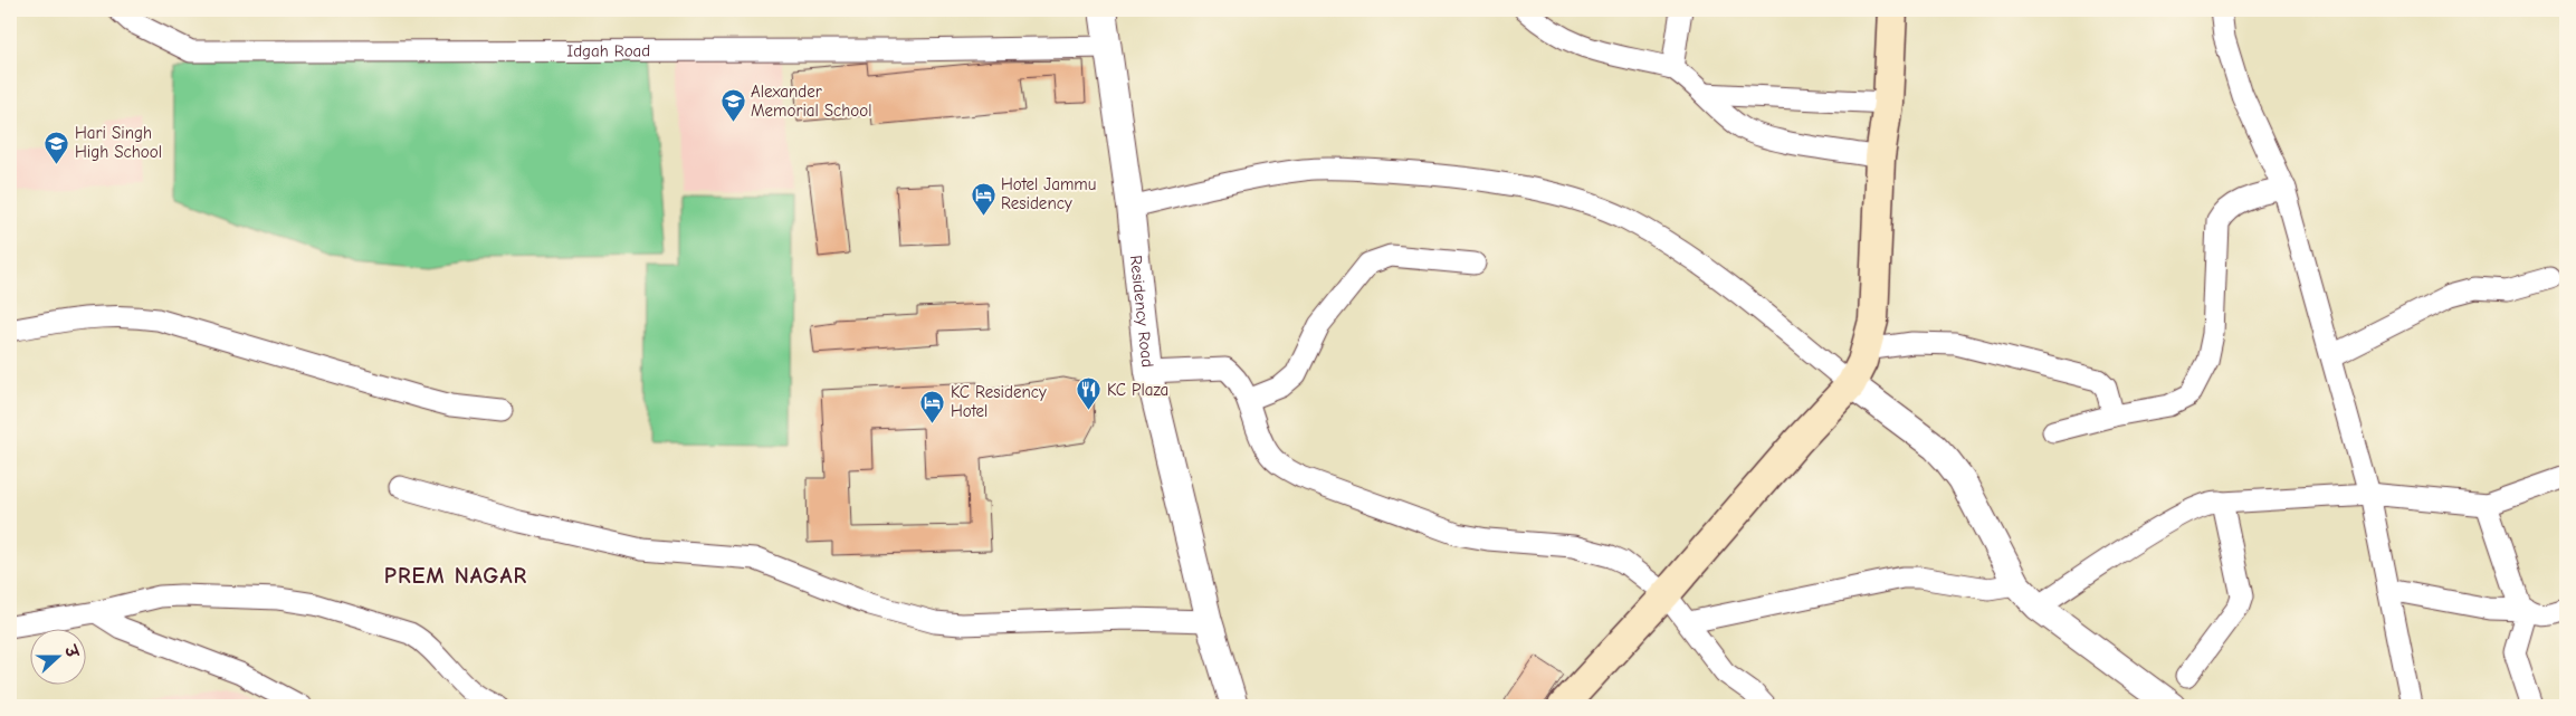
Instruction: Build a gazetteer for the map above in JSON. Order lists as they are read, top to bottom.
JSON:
{
  "streets": {
    "street": ["Idgah Road", "Residency Road"]
  },
  "crossings": [
    ["Idgah Road", "Residency Road"]
  ],
  "districts": ["PREM NAGAR"],
  "places": {
    "school or university": ["Alexander Memorial School", "Hari Singh High School"],
    "hotel": ["Hotel Jammu Residency", "KC Residency Hotel"],
    "restaurant": ["KC Plaza"]
  },
  "north": "right"
}
